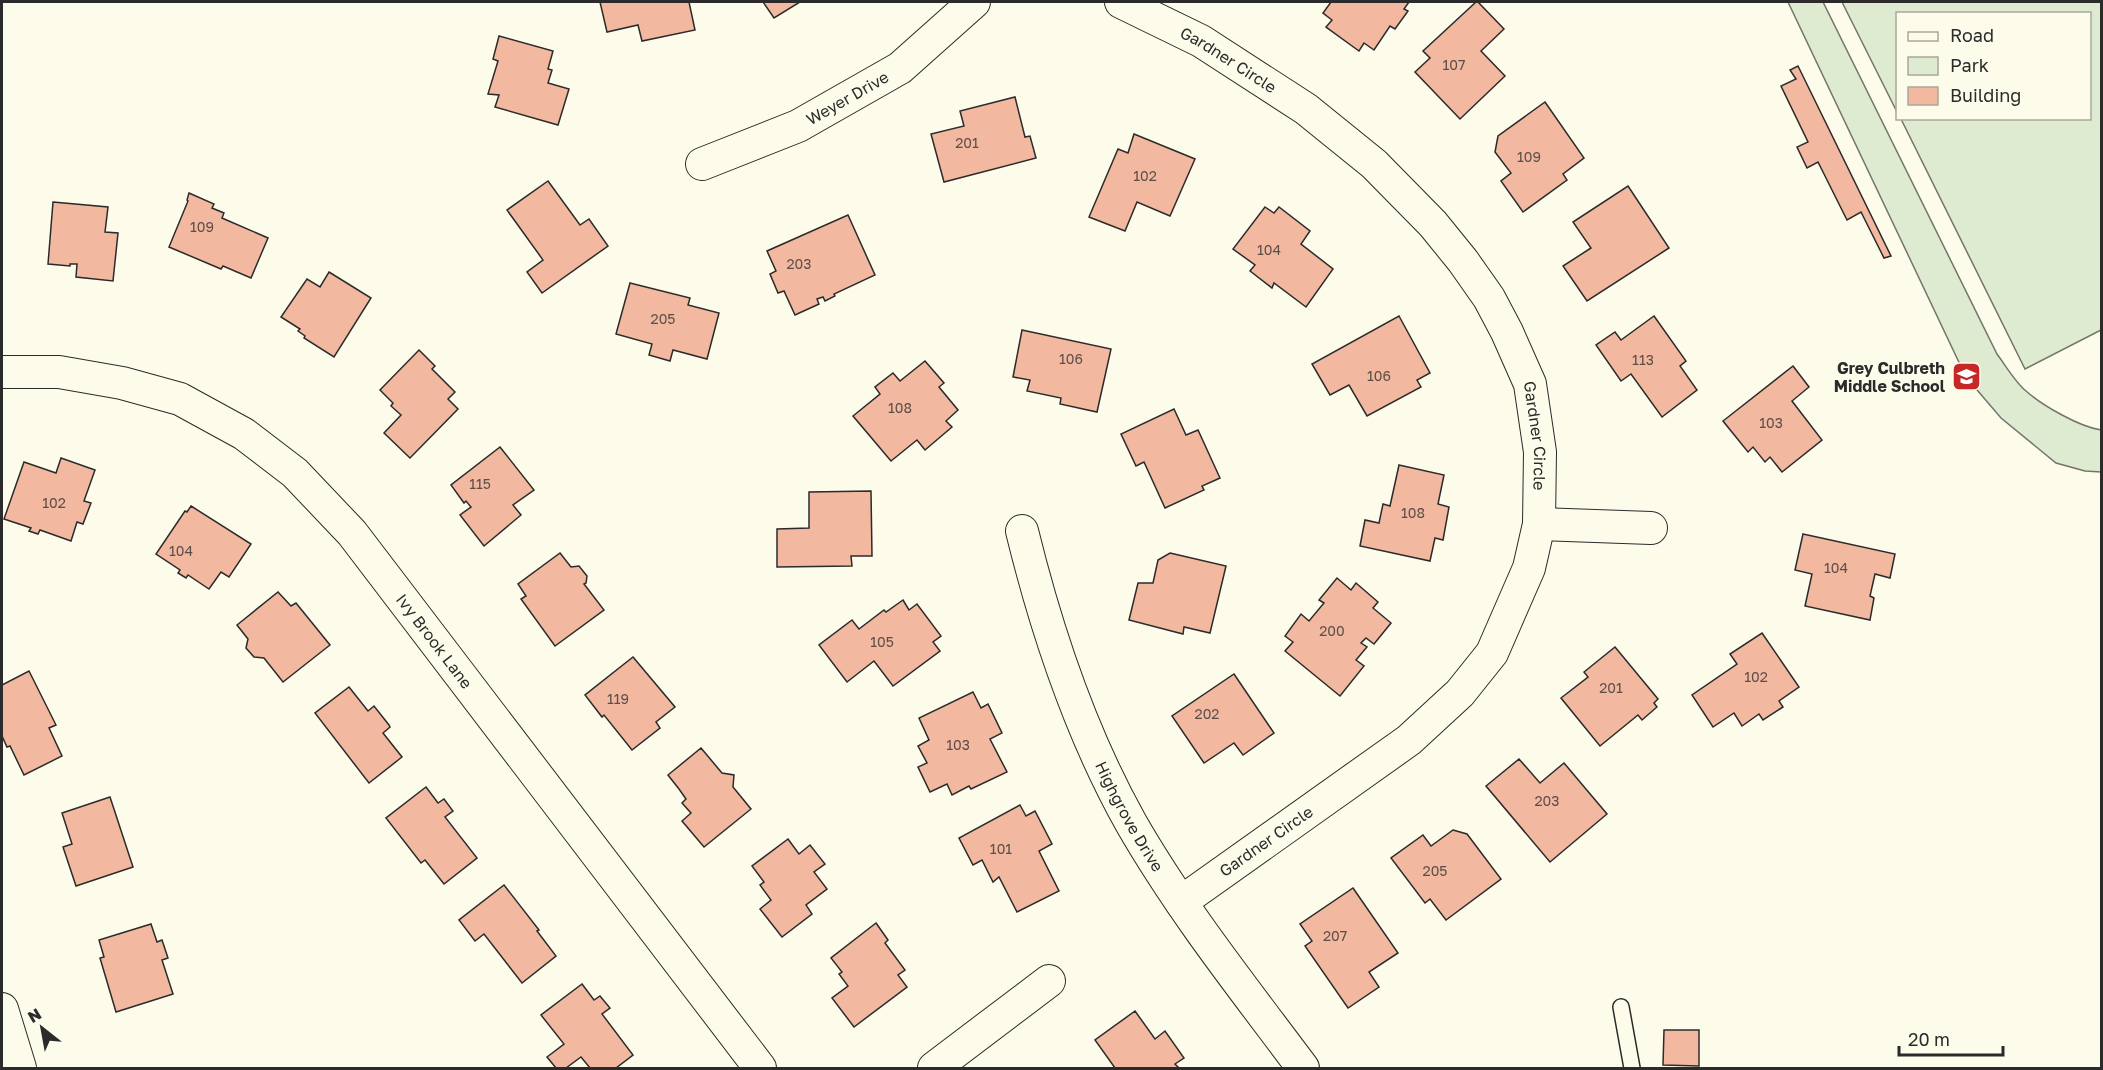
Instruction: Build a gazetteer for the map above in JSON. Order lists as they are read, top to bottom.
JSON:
{
  "streets": {
    "street": [
      "Gardner Circle",
      "Weyer Drive",
      "Ivy Brook Lane",
      "Highgrove Drive"
    ]
  },
  "crossings": [
    ["Gardner Circle", "Highgrove Drive"]
  ],
  "places": {
    "school or university": ["Grey Culbreth Middle School"]
  },
  "house_numbers": [
    "107",
    "201",
    "109",
    "102",
    "109",
    "104",
    "203",
    "205",
    "106",
    "113",
    "106",
    "108",
    "103",
    "115",
    "102",
    "108",
    "104",
    "104",
    "200",
    "105",
    "102",
    "201",
    "119",
    "202",
    "103",
    "203",
    "101",
    "205",
    "207"
  ],
  "legend": ["Road", "Park", "Building"],
  "scale_bar": "20 m",
  "north": "top left"
}
